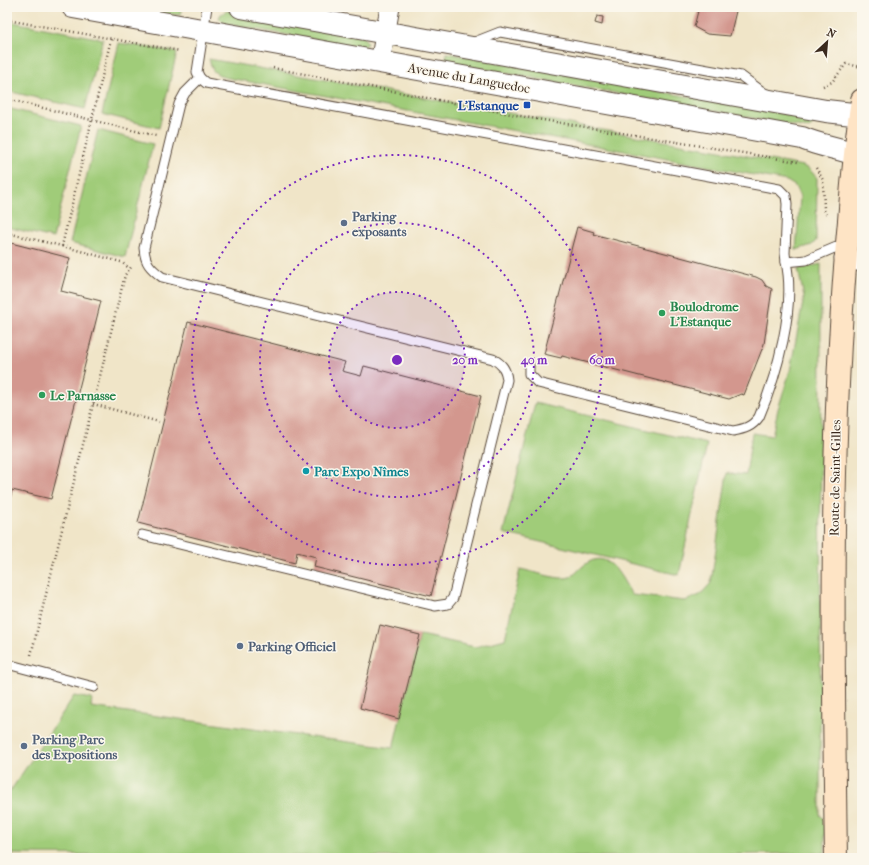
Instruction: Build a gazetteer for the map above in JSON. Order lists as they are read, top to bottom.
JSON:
{
  "streets": {
    "main road": ["Route de Saint-Gilles"],
    "street": ["Avenue du Languedoc"]
  },
  "crossings": [
    ["Avenue du Languedoc", "Route de Saint-Gilles"]
  ],
  "places": {
    "transit": ["L'Estanque"],
    "other": [
      "Parking exposants",
      "Boulodrome L'Estanque",
      "Le Parnasse",
      "Parc Expo Nîmes",
      "Parking Officiel",
      "Parking Parc des Expositions"
    ]
  },
  "north": "top right",
  "rings": ["20 m", "40 m", "60 m"]
}
